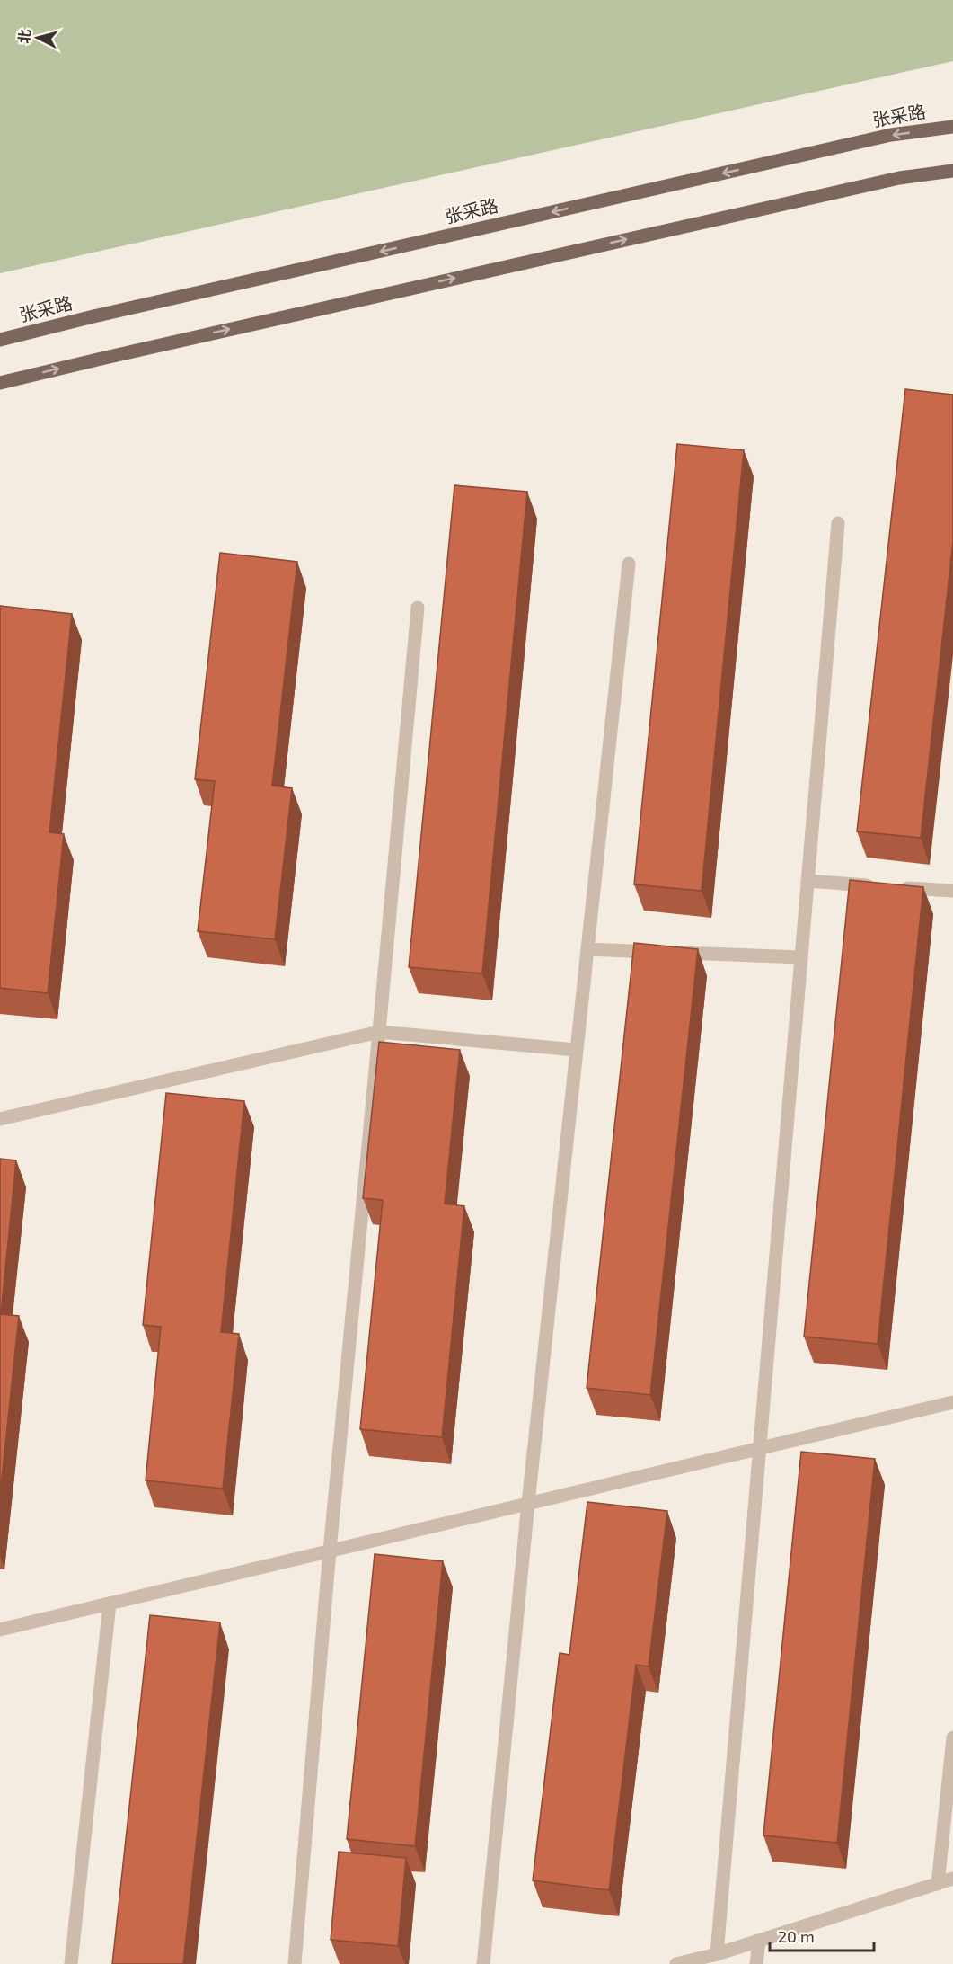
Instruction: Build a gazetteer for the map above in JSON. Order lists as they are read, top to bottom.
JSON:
{
  "streets": {
    "main road": ["张采路"]
  },
  "scale_bar": "20 m",
  "north": "left"
}
